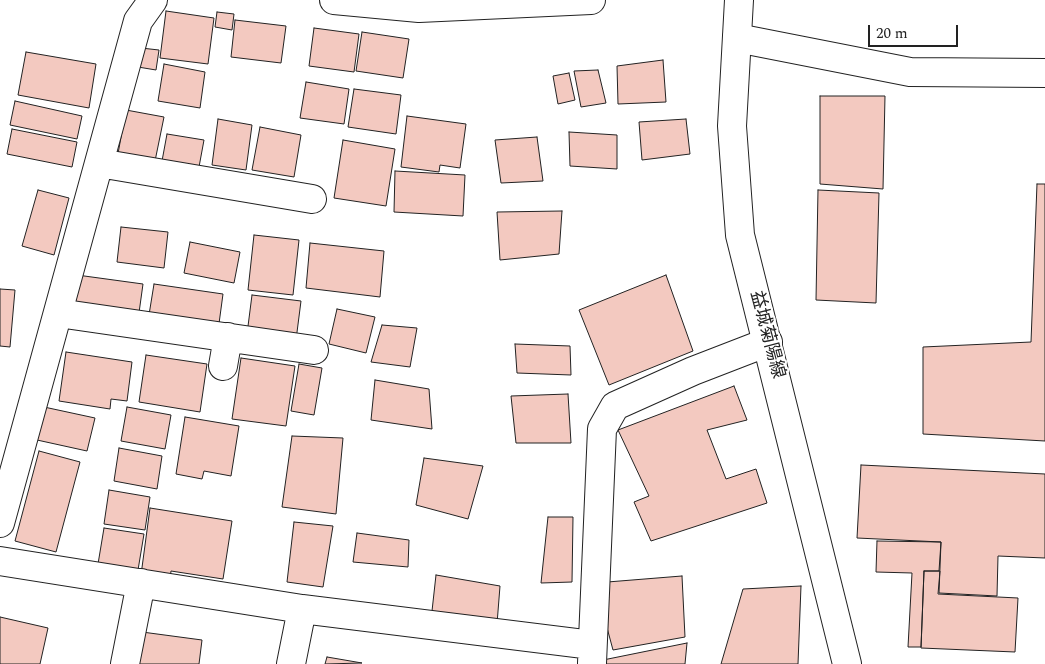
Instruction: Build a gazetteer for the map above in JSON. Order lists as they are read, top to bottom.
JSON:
{
  "streets": {
    "street": ["益城菊陽線"]
  },
  "scale_bar": "20 m"
}
